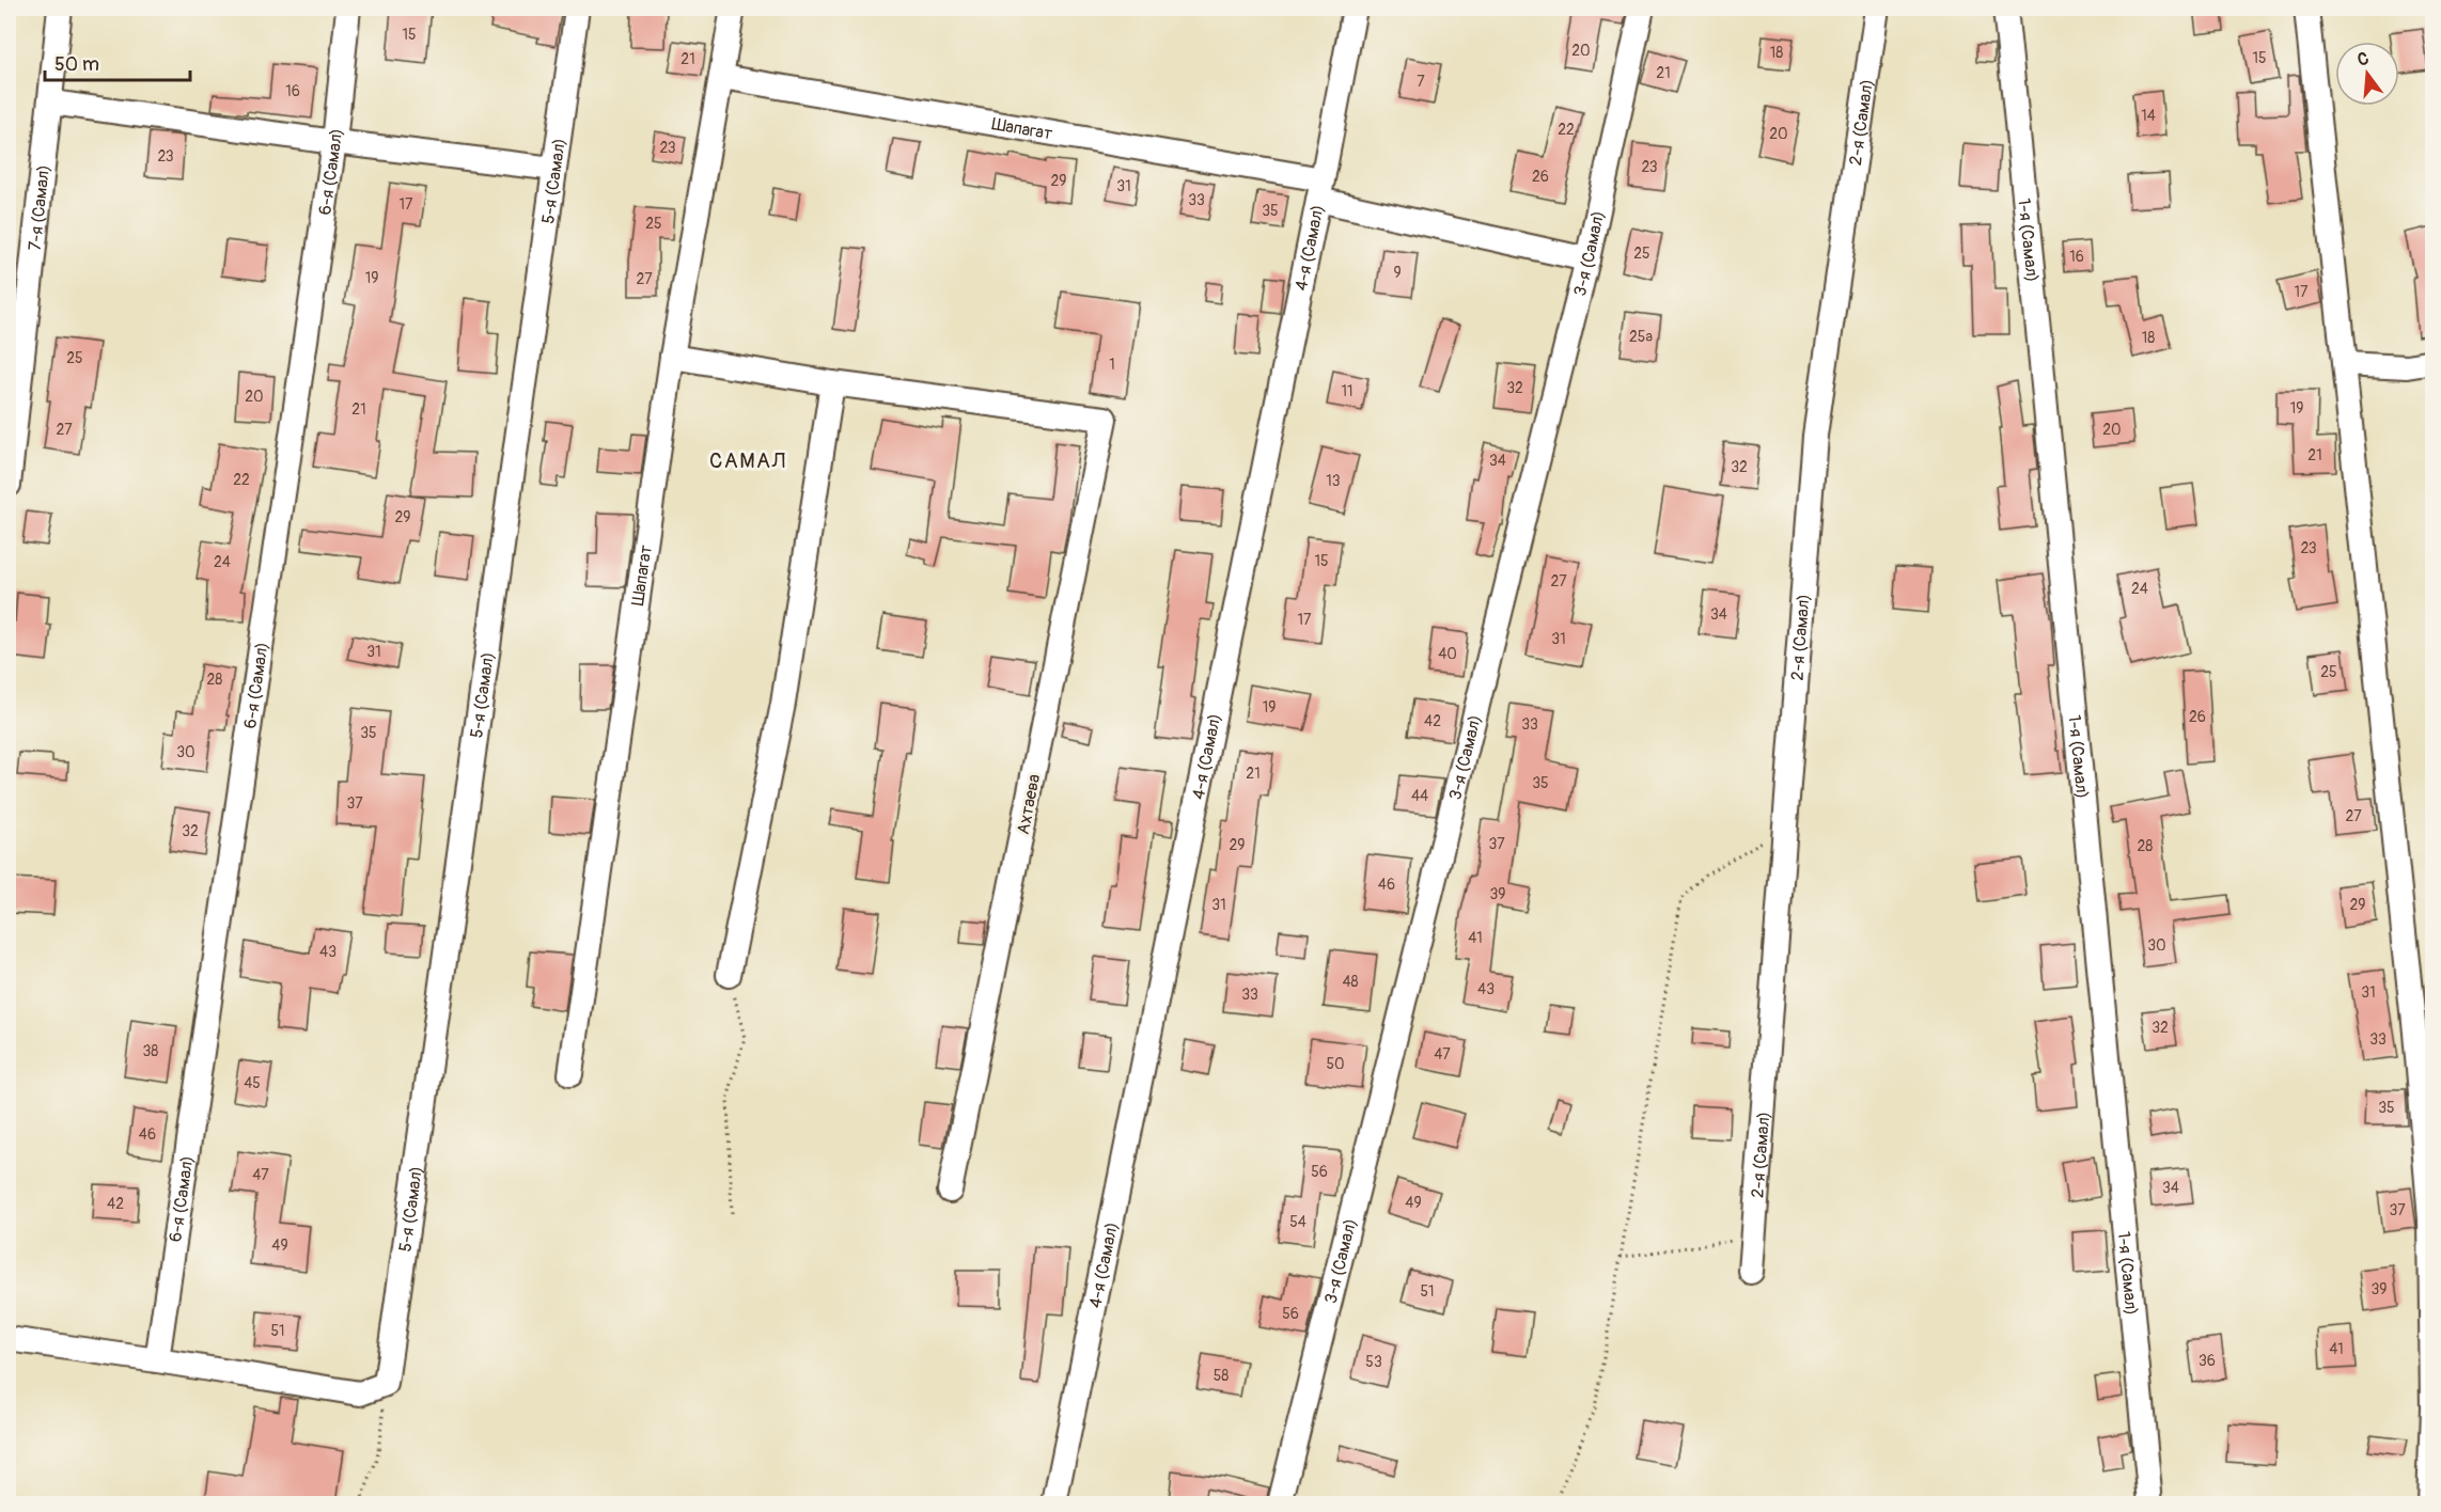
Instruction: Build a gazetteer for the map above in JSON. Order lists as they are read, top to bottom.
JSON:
{
  "streets": {
    "street": [
      "2-я (Самал)",
      "Шапагат",
      "6-я (Самал)",
      "5-я (Самал)",
      "7-я (Самал)",
      "1-я (Самал)",
      "4-я (Самал)",
      "3-я (Самал)",
      "Ахтаева"
    ]
  },
  "crossings": [
    ["Шапагат", "4-я (Самал)"],
    ["Шапагат", "3-я (Самал)"]
  ],
  "districts": ["САМАЛ"],
  "house_numbers": [
    "15",
    "20",
    "18",
    "15",
    "21",
    "21",
    "7",
    "16",
    "14",
    "22",
    "20",
    "23",
    "23",
    "23",
    "26",
    "29",
    "31",
    "33",
    "17",
    "35",
    "25",
    "25",
    "16",
    "9",
    "19",
    "27",
    "17",
    "25а",
    "18",
    "25",
    "1",
    "32",
    "11",
    "20",
    "19",
    "21",
    "27",
    "20",
    "21",
    "34",
    "32",
    "22",
    "13",
    "29",
    "23",
    "15",
    "24",
    "27",
    "24",
    "34",
    "17",
    "31",
    "31",
    "40",
    "25",
    "28",
    "19",
    "26",
    "42",
    "33",
    "35",
    "30",
    "21",
    "35",
    "44",
    "37",
    "27",
    "32",
    "37",
    "29",
    "28",
    "46",
    "39",
    "31",
    "29",
    "41",
    "30",
    "43",
    "48",
    "43",
    "31",
    "33",
    "32",
    "33",
    "38",
    "47",
    "50",
    "45",
    "35",
    "46",
    "56",
    "47",
    "34",
    "49",
    "42",
    "37",
    "54",
    "49",
    "39",
    "51",
    "56",
    "51",
    "41",
    "36",
    "53",
    "58"
  ],
  "scale_bar": "50 m",
  "north": "top"
}
